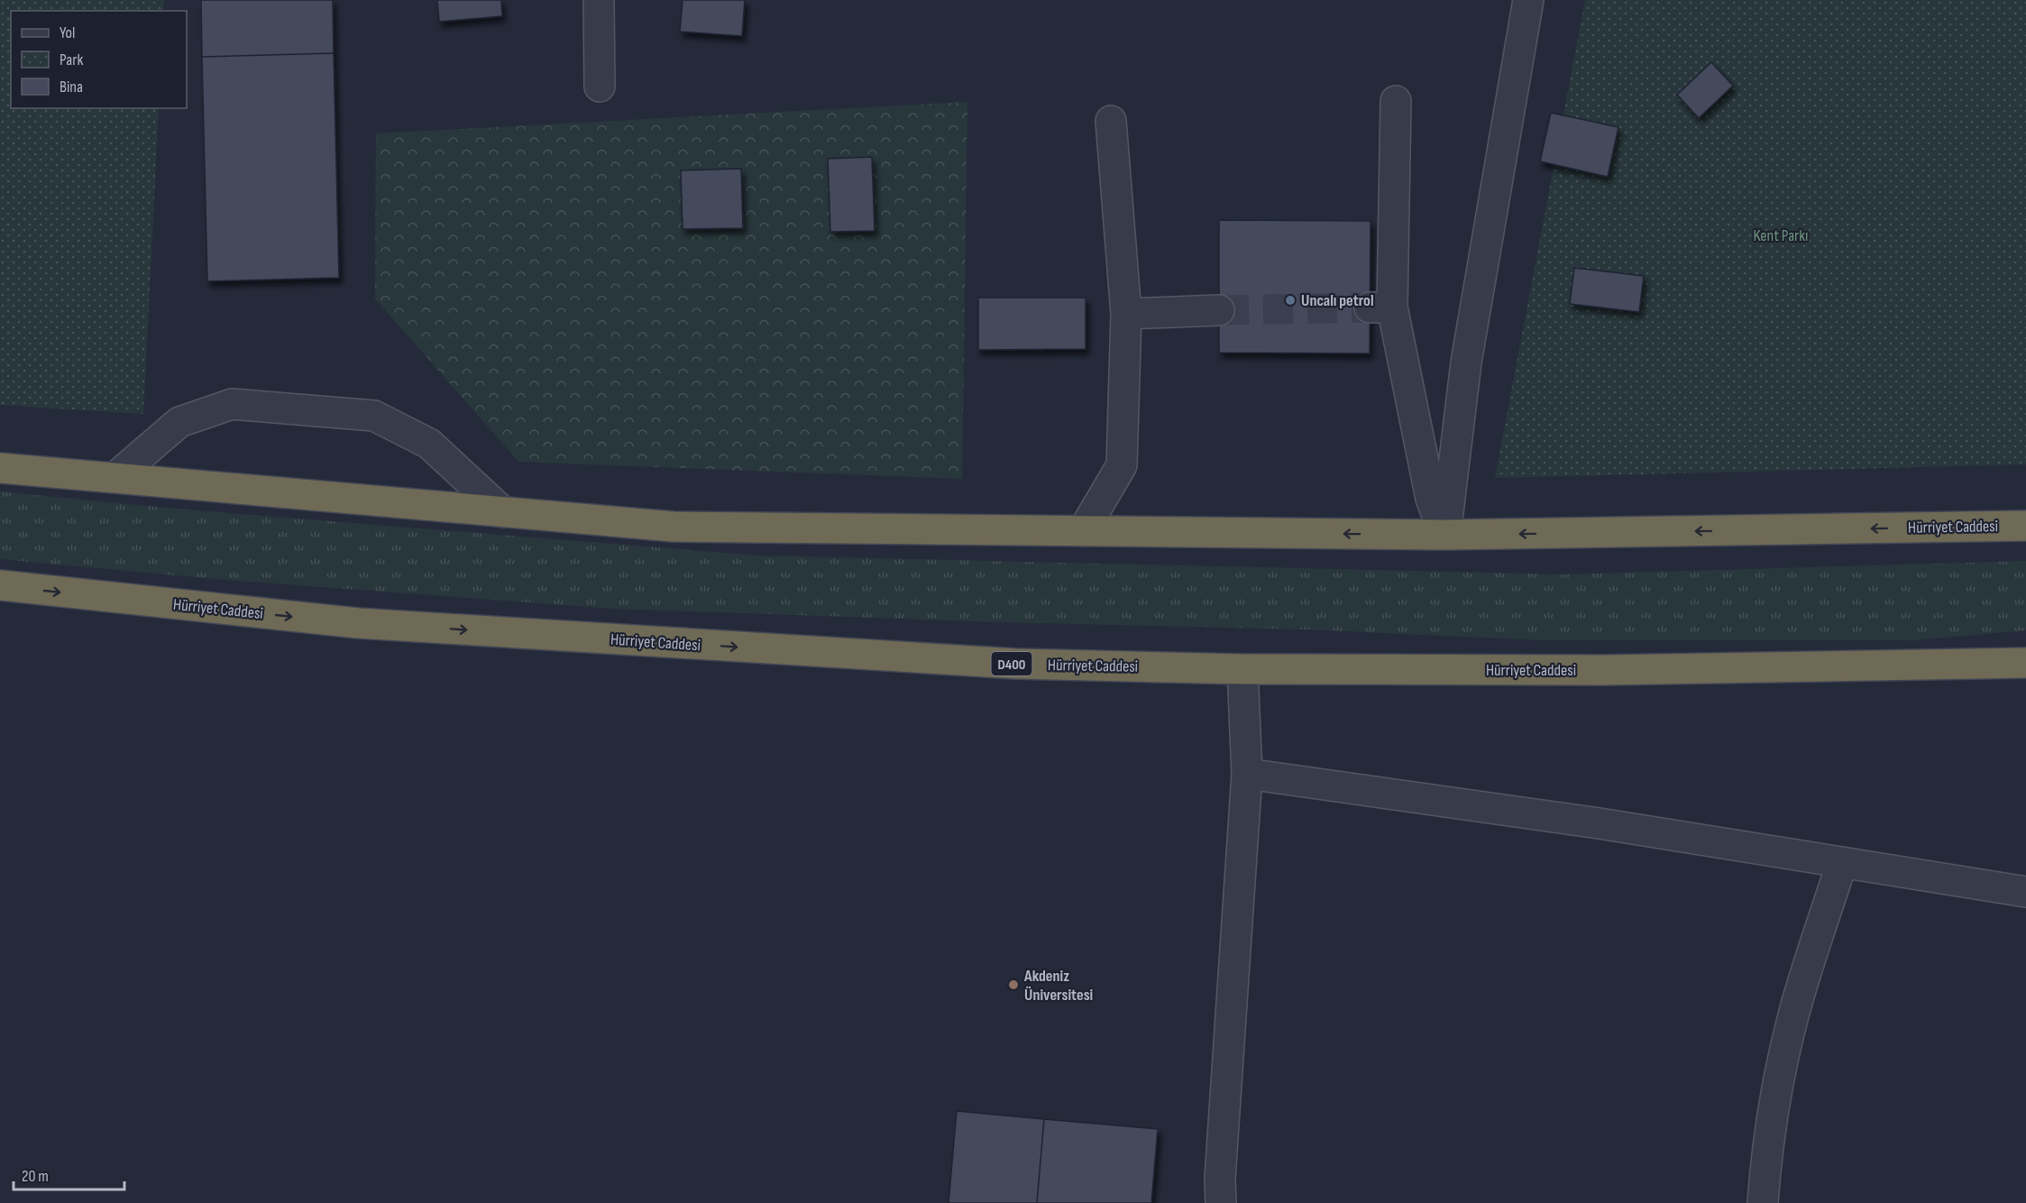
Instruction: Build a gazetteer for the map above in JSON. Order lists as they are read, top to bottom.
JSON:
{
  "streets": {
    "highway": ["Hürriyet Caddesi", "D400"]
  },
  "parks": ["Kent Parkı"],
  "places": ["Uncalı petrol", "Akdeniz Üniversitesi"],
  "legend": ["Yol", "Park", "Bina"],
  "scale_bar": "20 m"
}
